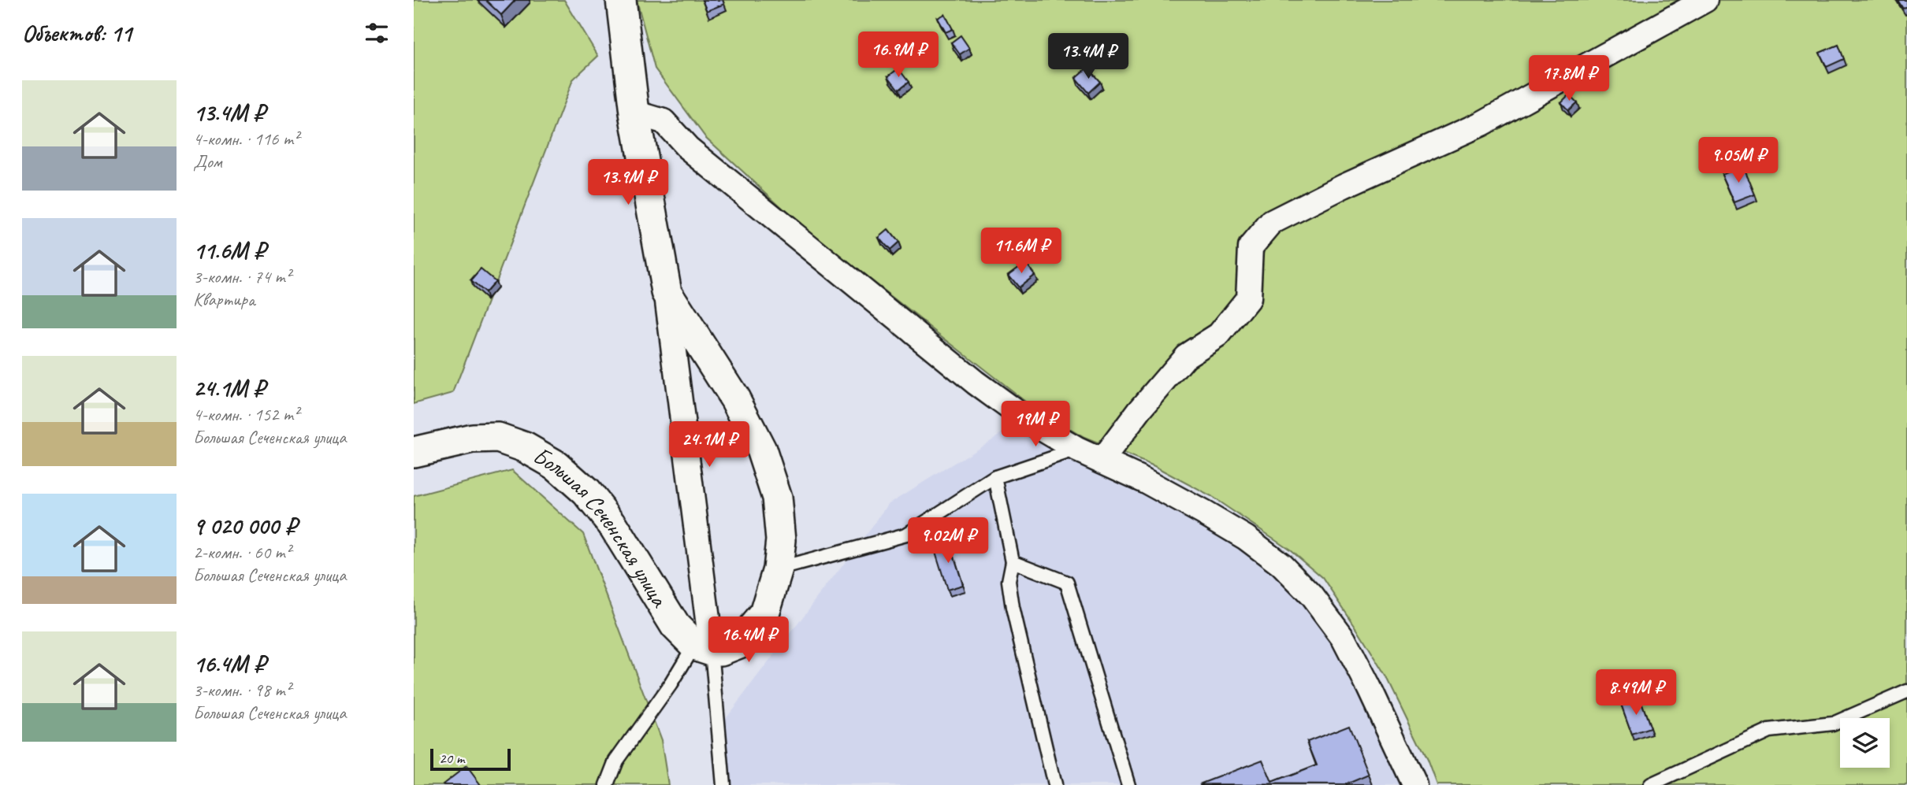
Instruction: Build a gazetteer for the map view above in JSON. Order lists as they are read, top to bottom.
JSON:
{
  "streets": {
    "street": ["Большая Сеченская улица"]
  },
  "scale_bar": "20 m",
  "page": {
    "heading": "Объектов: 11",
    "price": [
      "16.9M ₽",
      "13.4M ₽",
      "17.8M ₽",
      "9.05M ₽",
      "13.9M ₽",
      "11.6M ₽",
      "19M ₽",
      "24.1M ₽",
      "9.02M ₽",
      "16.4M ₽",
      "8.49M ₽"
    ],
    "list": [
      {
        "name": "13.4M ₽",
        "note": "4-комн. · 116 m² · Дом"
      },
      {
        "name": "11.6M ₽",
        "note": "3-комн. · 74 m² · Квартира"
      },
      {
        "name": "24.1M ₽",
        "note": "4-комн. · 152 m² · Большая Сеченская улица"
      },
      {
        "name": "9 020 000 ₽",
        "note": "2-комн. · 60 m² · Большая Сеченская улица"
      },
      {
        "name": "16.4M ₽",
        "note": "3-комн. · 98 m² · Большая Сеченская улица"
      }
    ],
    "scale": "20 m"
  }
}
